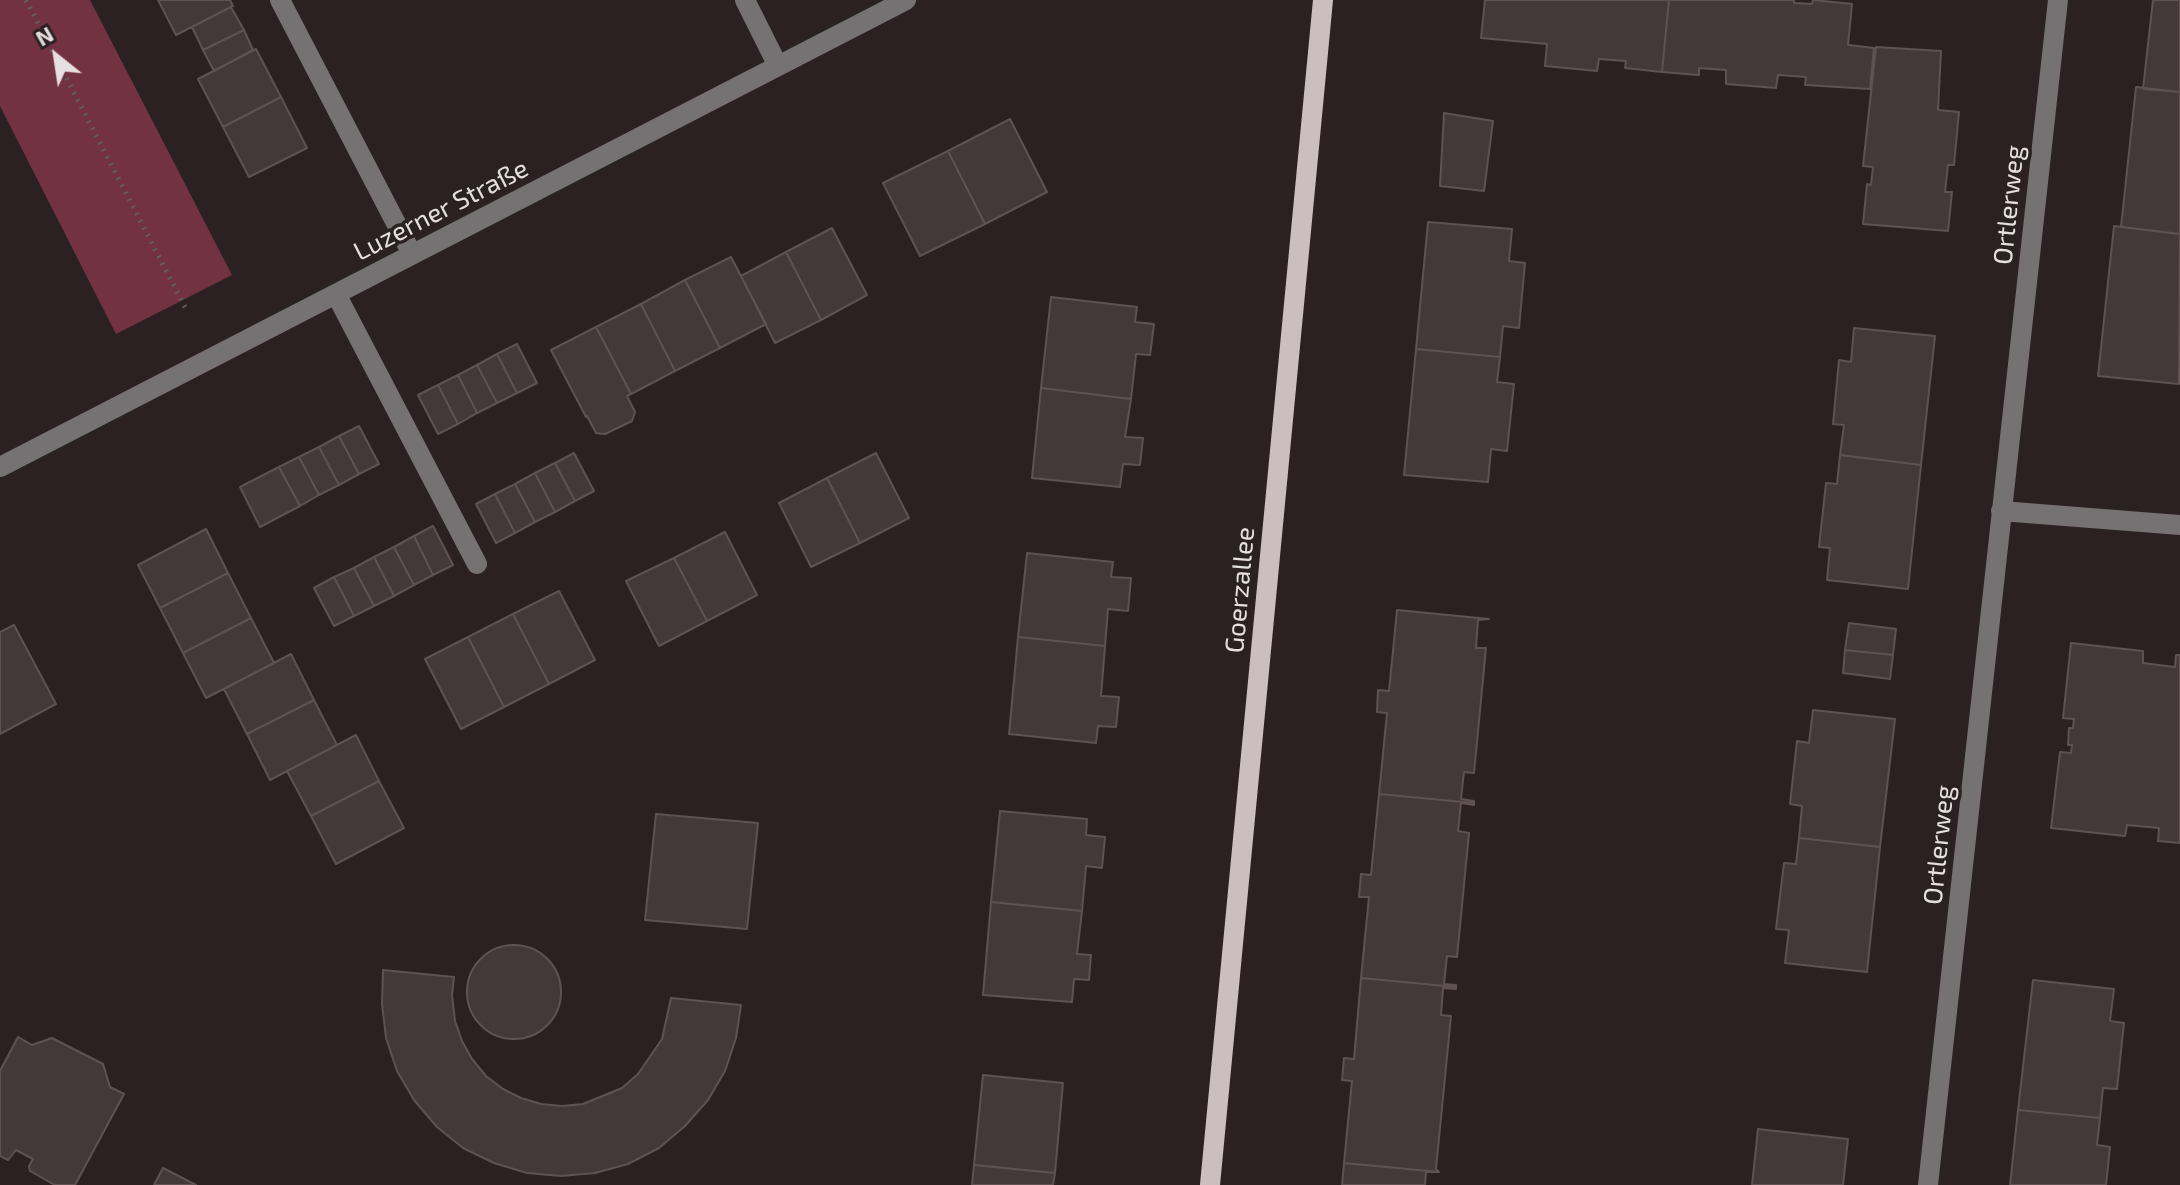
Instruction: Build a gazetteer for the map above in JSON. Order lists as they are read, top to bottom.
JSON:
{
  "streets": {
    "main road": ["Goerzallee"],
    "street": ["Ortlerweg", "Luzerner Straße"]
  },
  "north": "top left"
}
